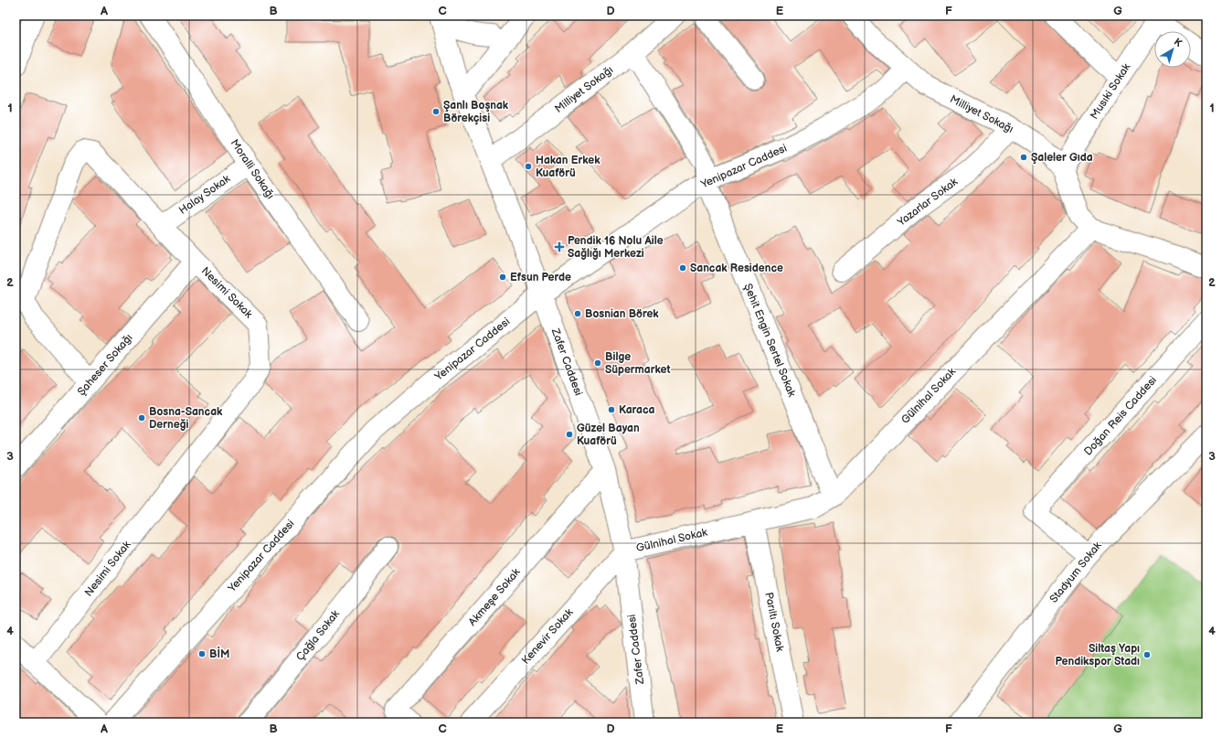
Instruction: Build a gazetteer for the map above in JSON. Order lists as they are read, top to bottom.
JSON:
{
  "streets": {
    "street": [
      "Milliyet Sokağı",
      "Musıki Sokak",
      "Yenipazar Caddesi",
      "Moralli Sokağı",
      "Halay Sokak",
      "Yazarlar Sokak",
      "Nesimi Sokak",
      "Şehit Engin Sertel Sokak",
      "Zafer Caddesi",
      "Şaheser Sokağı",
      "Gülnihal Sokak",
      "Doğan Reis Caddesi",
      "Stadyum Sokak",
      "Akmeşe Sokak",
      "Parıltı Sokak",
      "Çağla Sokak",
      "Kenevir Sokak"
    ]
  },
  "crossings": [
    ["Milliyet Sokağı", "Musıki Sokak"],
    ["Milliyet Sokağı", "Yenipazar Caddesi"],
    ["Milliyet Sokağı", "Yazarlar Sokak"],
    ["Milliyet Sokağı", "Şehit Engin Sertel Sokak"],
    ["Milliyet Sokağı", "Zafer Caddesi"],
    ["Milliyet Sokağı", "Gülnihal Sokak"],
    ["Yenipazar Caddesi", "Şehit Engin Sertel Sokak"],
    ["Yenipazar Caddesi", "Zafer Caddesi"],
    ["Moralli Sokağı", "Halay Sokak"],
    ["Halay Sokak", "Nesimi Sokak"],
    ["Nesimi Sokak", "Şaheser Sokağı"],
    ["Şehit Engin Sertel Sokak", "Gülnihal Sokak"],
    ["Zafer Caddesi", "Gülnihal Sokak"],
    ["Zafer Caddesi", "Akmeşe Sokak"],
    ["Zafer Caddesi", "Kenevir Sokak"],
    ["Gülnihal Sokak", "Parıltı Sokak"],
    ["Gülnihal Sokak", "Kenevir Sokak"],
    ["Doğan Reis Caddesi", "Stadyum Sokak"]
  ],
  "places": {
    "other": [
      "Şanlı Boşnak Börekçisi",
      "Şaleler Gıda",
      "Hakan Erkek Kuaförü",
      "Sancak Residence",
      "Efsun Perde",
      "Bosnian Börek",
      "Bilge Süpermarket",
      "Karaca",
      "Bosna-Sancak Derneği",
      "Güzel Bayan Kuaförü",
      "BİM",
      "Siltaş Yapı Pendikspor Stadı"
    ],
    "health": ["Pendik 16 Nolu Aile Sağlığı Merkezi"]
  },
  "north": "top right",
  "grid": {
    "columns": [
      "A",
      "B",
      "C",
      "D",
      "E",
      "F",
      "G"
    ],
    "rows": [
      "1",
      "2",
      "3",
      "4"
    ]
  }
}
